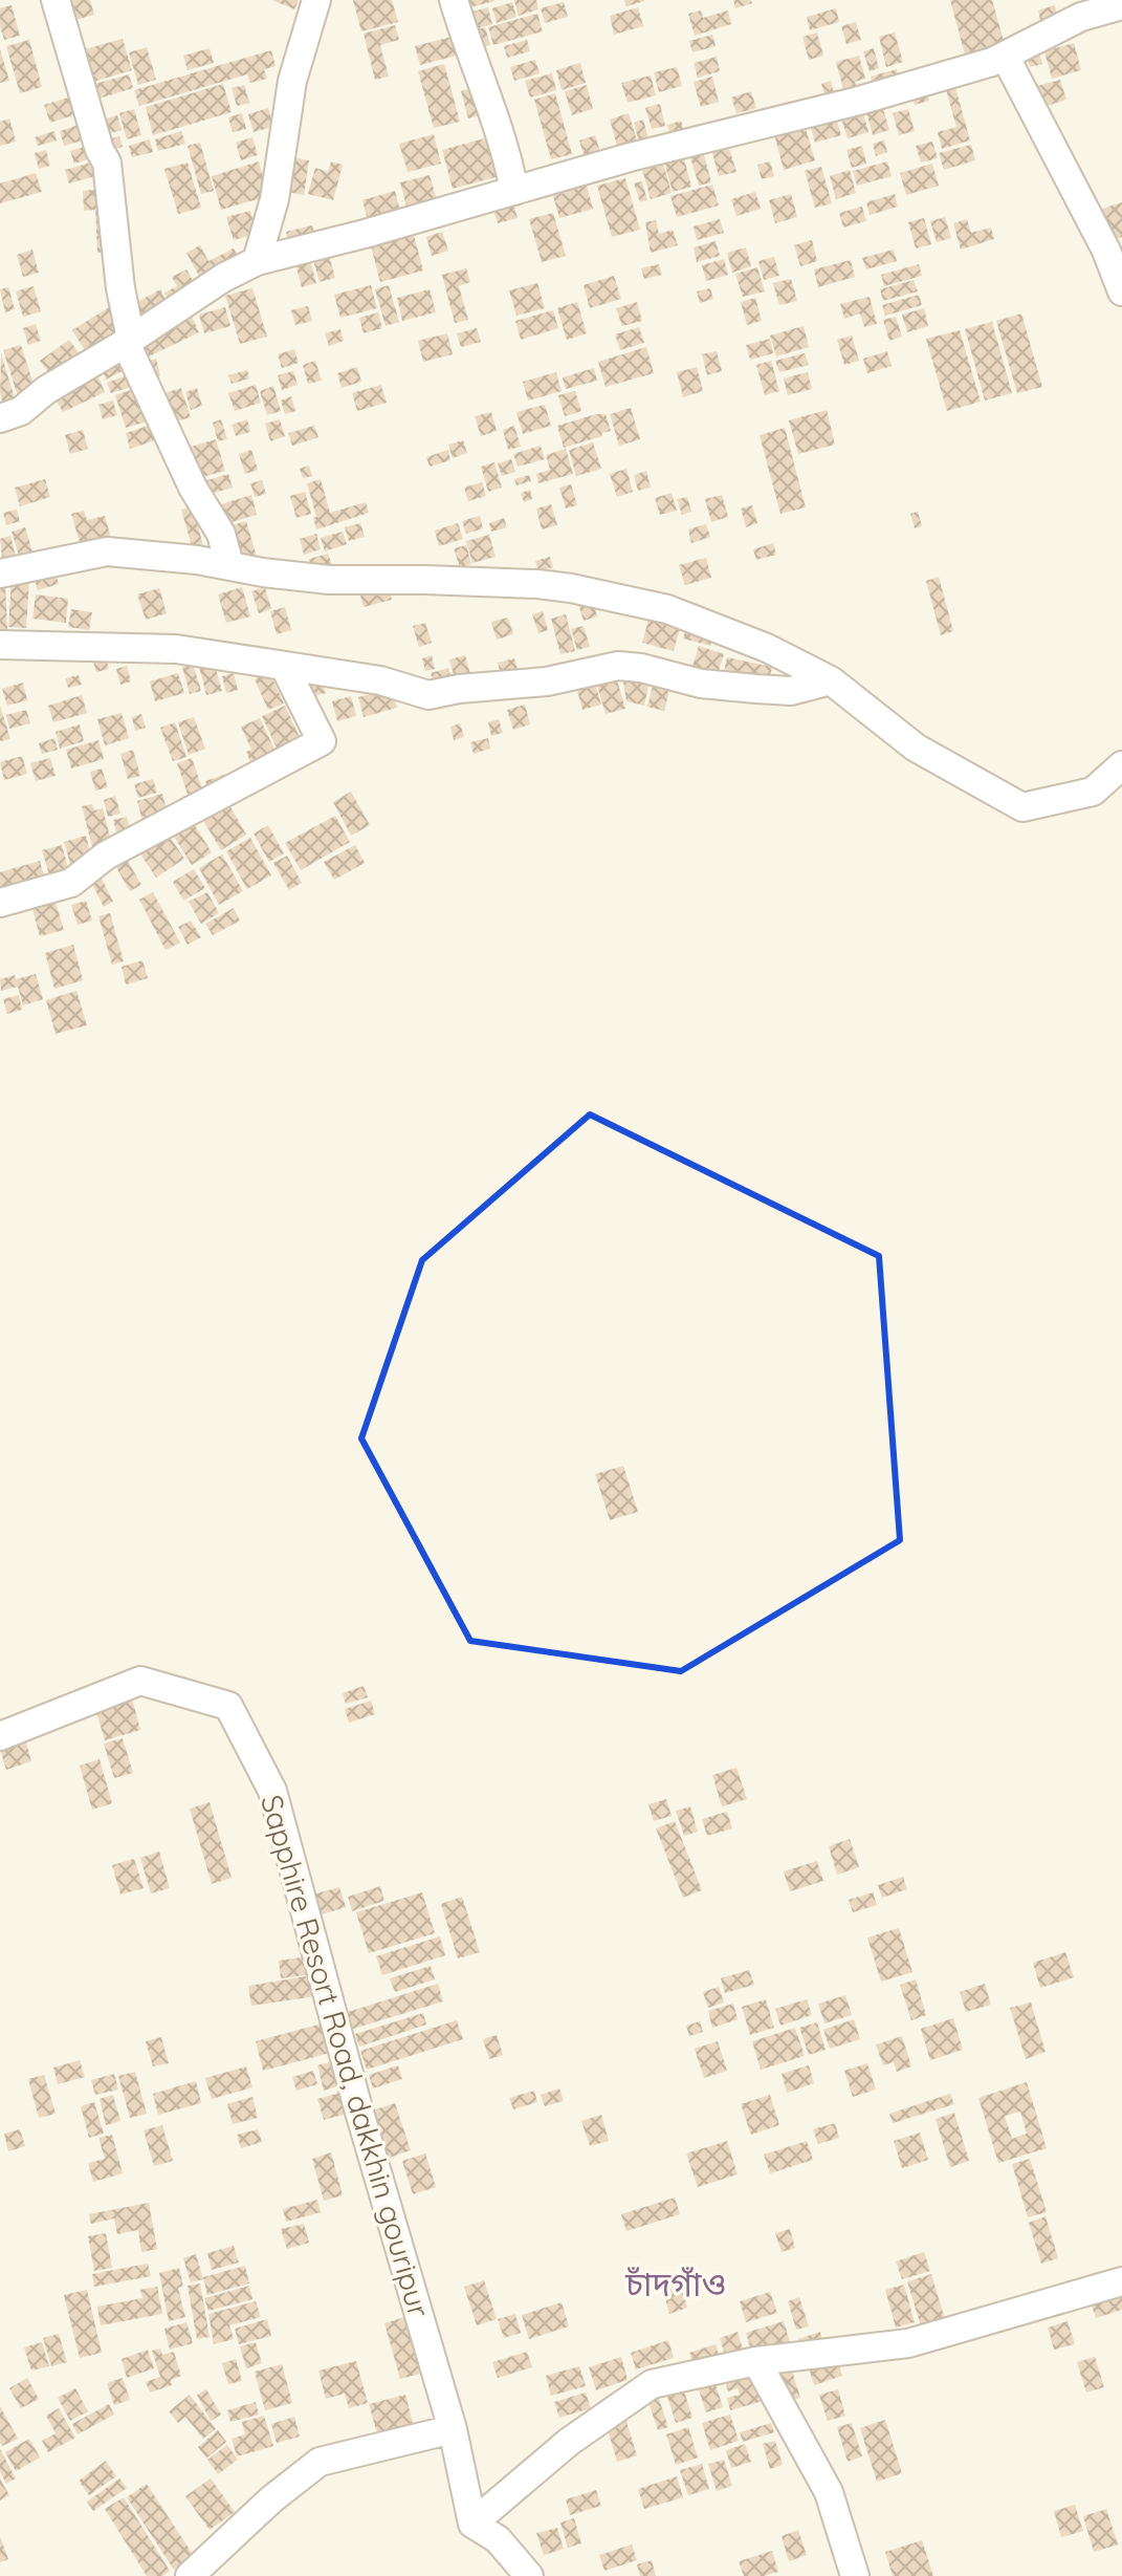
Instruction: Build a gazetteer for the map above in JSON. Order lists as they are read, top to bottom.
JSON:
{
  "streets": {
    "street": ["Sapphire Resort Road, dakkhin gouripur"]
  },
  "districts": ["চাঁদগাঁও"]
}
